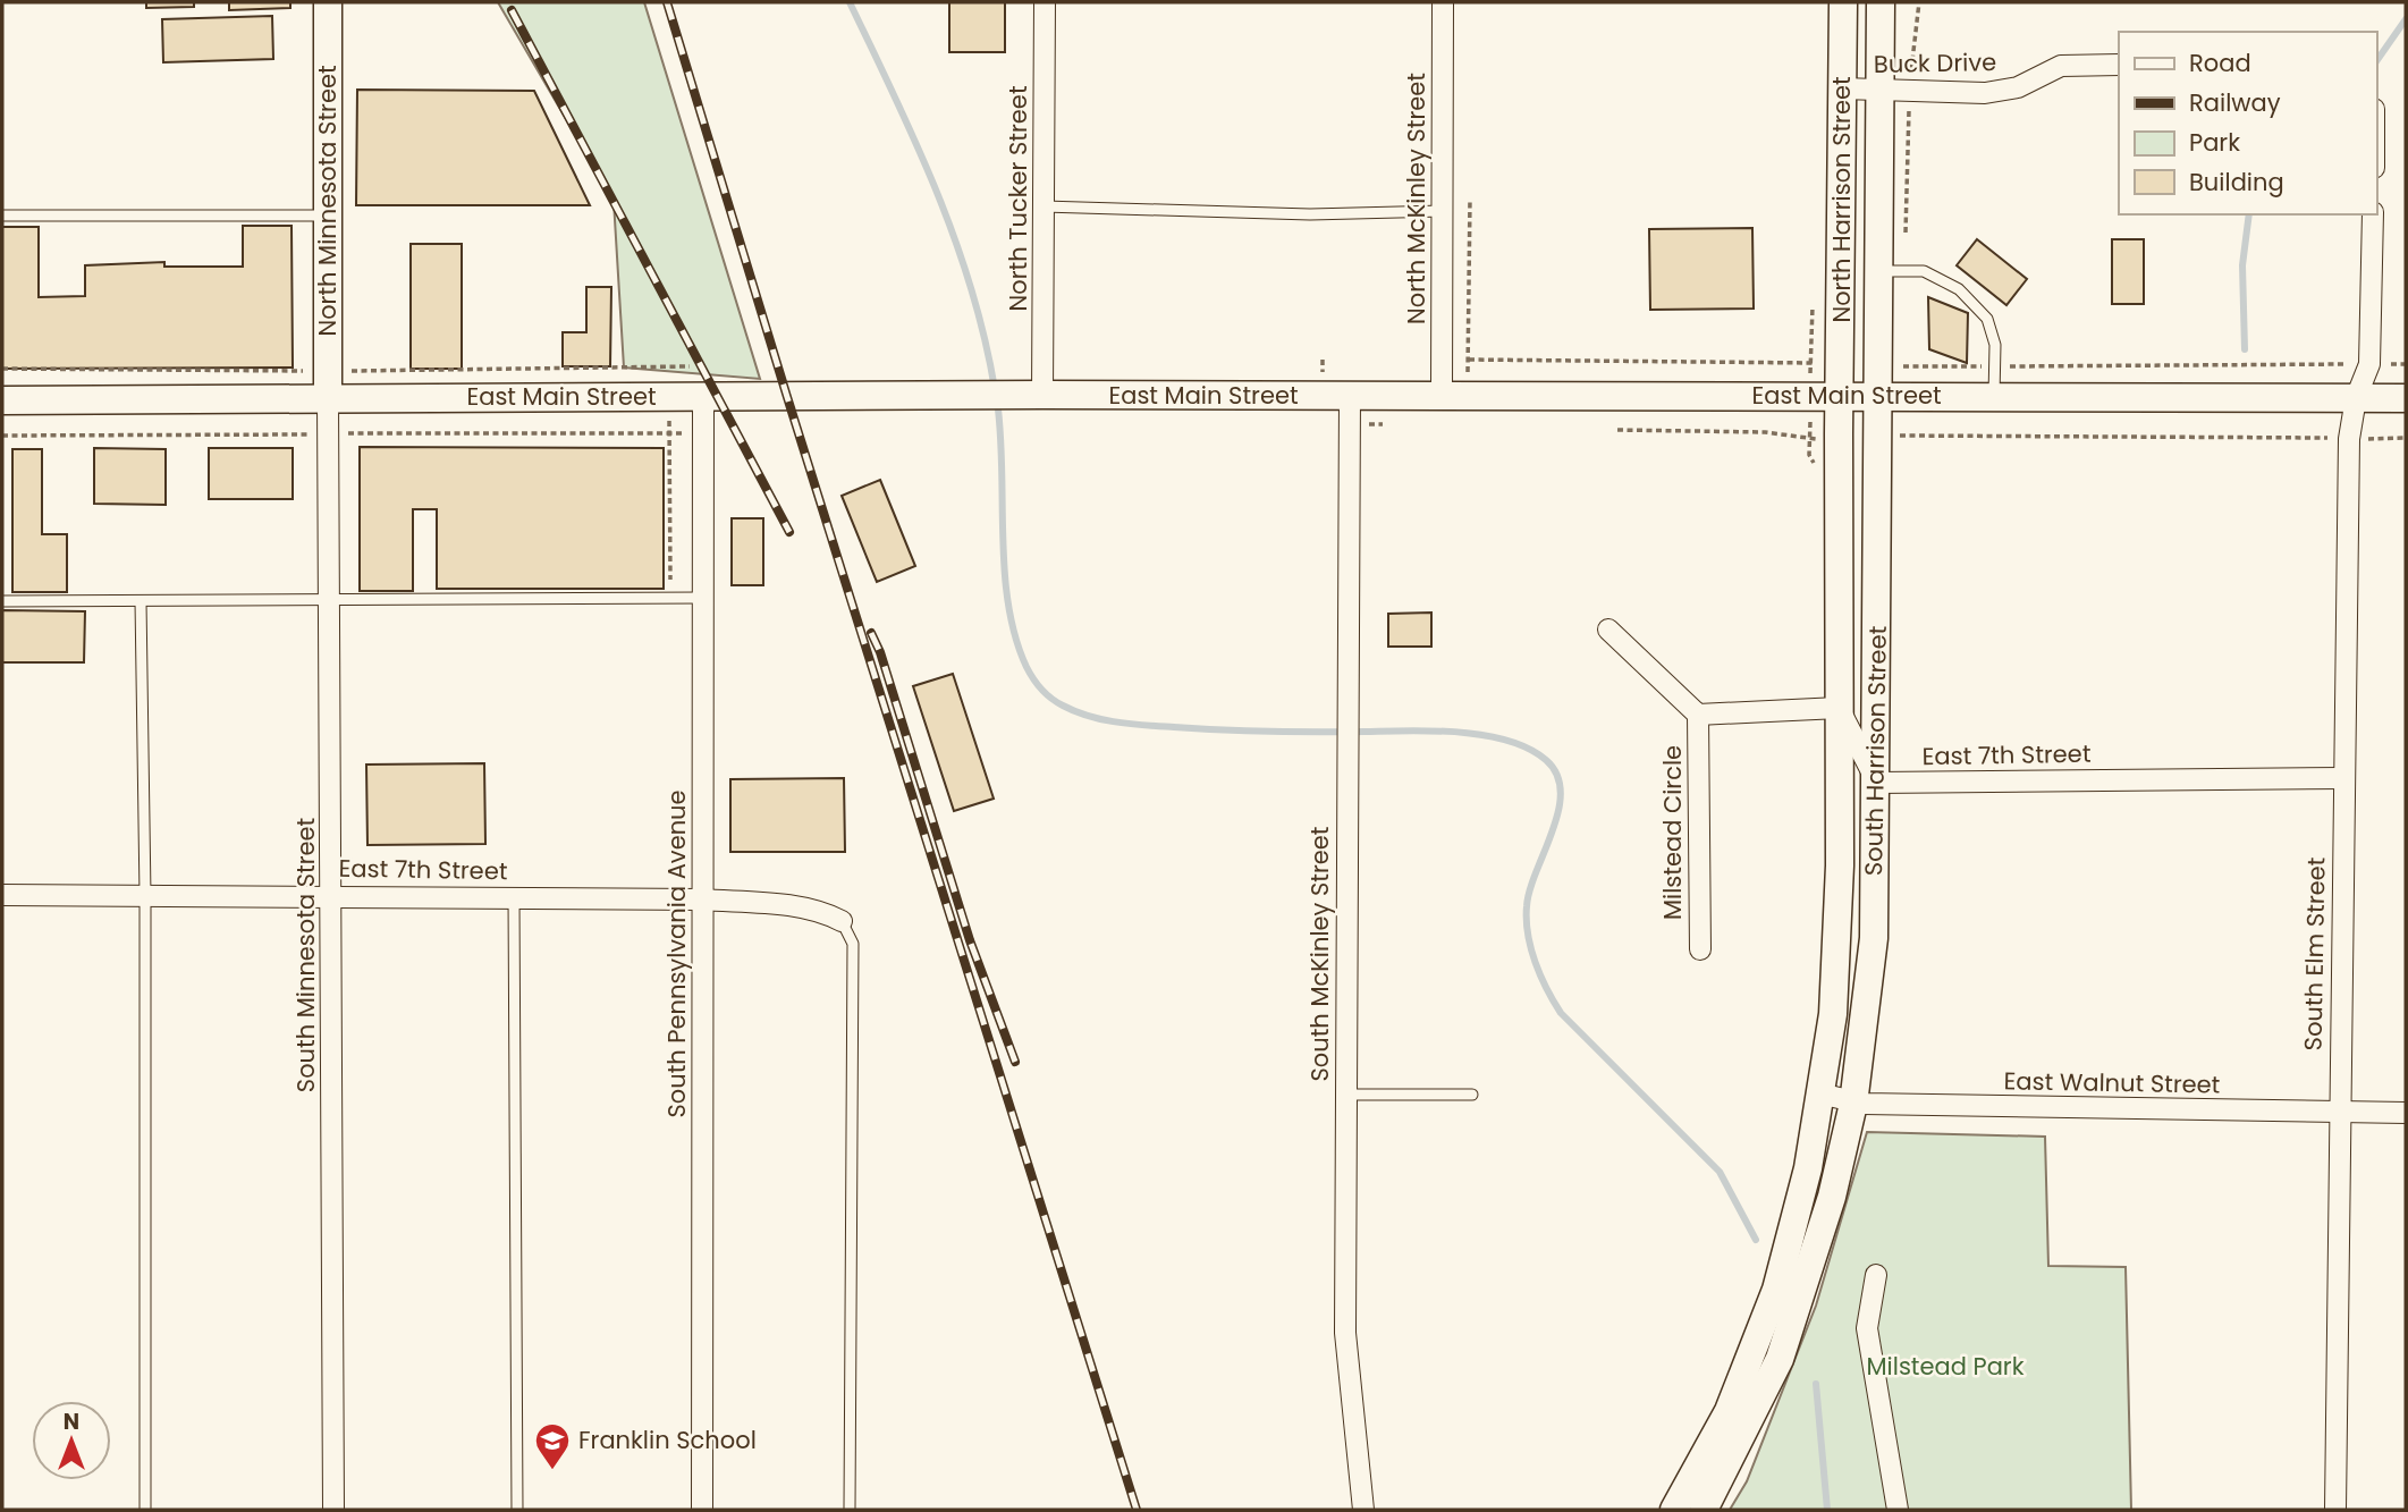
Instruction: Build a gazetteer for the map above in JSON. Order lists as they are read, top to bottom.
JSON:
{
  "streets": {
    "main road": [
      "North Harrison Street",
      "North Minnesota Street",
      "East Main Street",
      "South Harrison Street"
    ],
    "street": [
      "Buck Drive",
      "North Tucker Street",
      "North McKinley Street",
      "East 7th Street",
      "Milstead Circle",
      "South Pennsylvania Avenue",
      "South McKinley Street",
      "South Elm Street",
      "South Minnesota Street",
      "East Walnut Street"
    ]
  },
  "crossings": [
    ["Buck Drive", "North Harrison Street"],
    ["North Tucker Street", "East Main Street"],
    ["North McKinley Street", "East Main Street"],
    ["North Harrison Street", "East Main Street"],
    ["North Harrison Street", "South Harrison Street"],
    ["North Minnesota Street", "East Main Street"],
    ["North Minnesota Street", "South Minnesota Street"],
    ["East Main Street", "South Harrison Street"],
    ["East Main Street", "South Pennsylvania Avenue"],
    ["East Main Street", "South McKinley Street"],
    ["East Main Street", "South Elm Street"],
    ["East Main Street", "South Minnesota Street"],
    ["South Harrison Street", "East 7th Street"],
    ["South Harrison Street", "East Walnut Street"],
    ["East 7th Street", "South Pennsylvania Avenue"],
    ["East 7th Street", "South Elm Street"],
    ["East 7th Street", "South Minnesota Street"],
    ["South Elm Street", "East Walnut Street"]
  ],
  "parks": ["Milstead Park"],
  "places": {
    "school or university": ["Franklin School"]
  },
  "legend": [
    "Road",
    "Railway",
    "Park",
    "Building"
  ],
  "north": "top"
}
